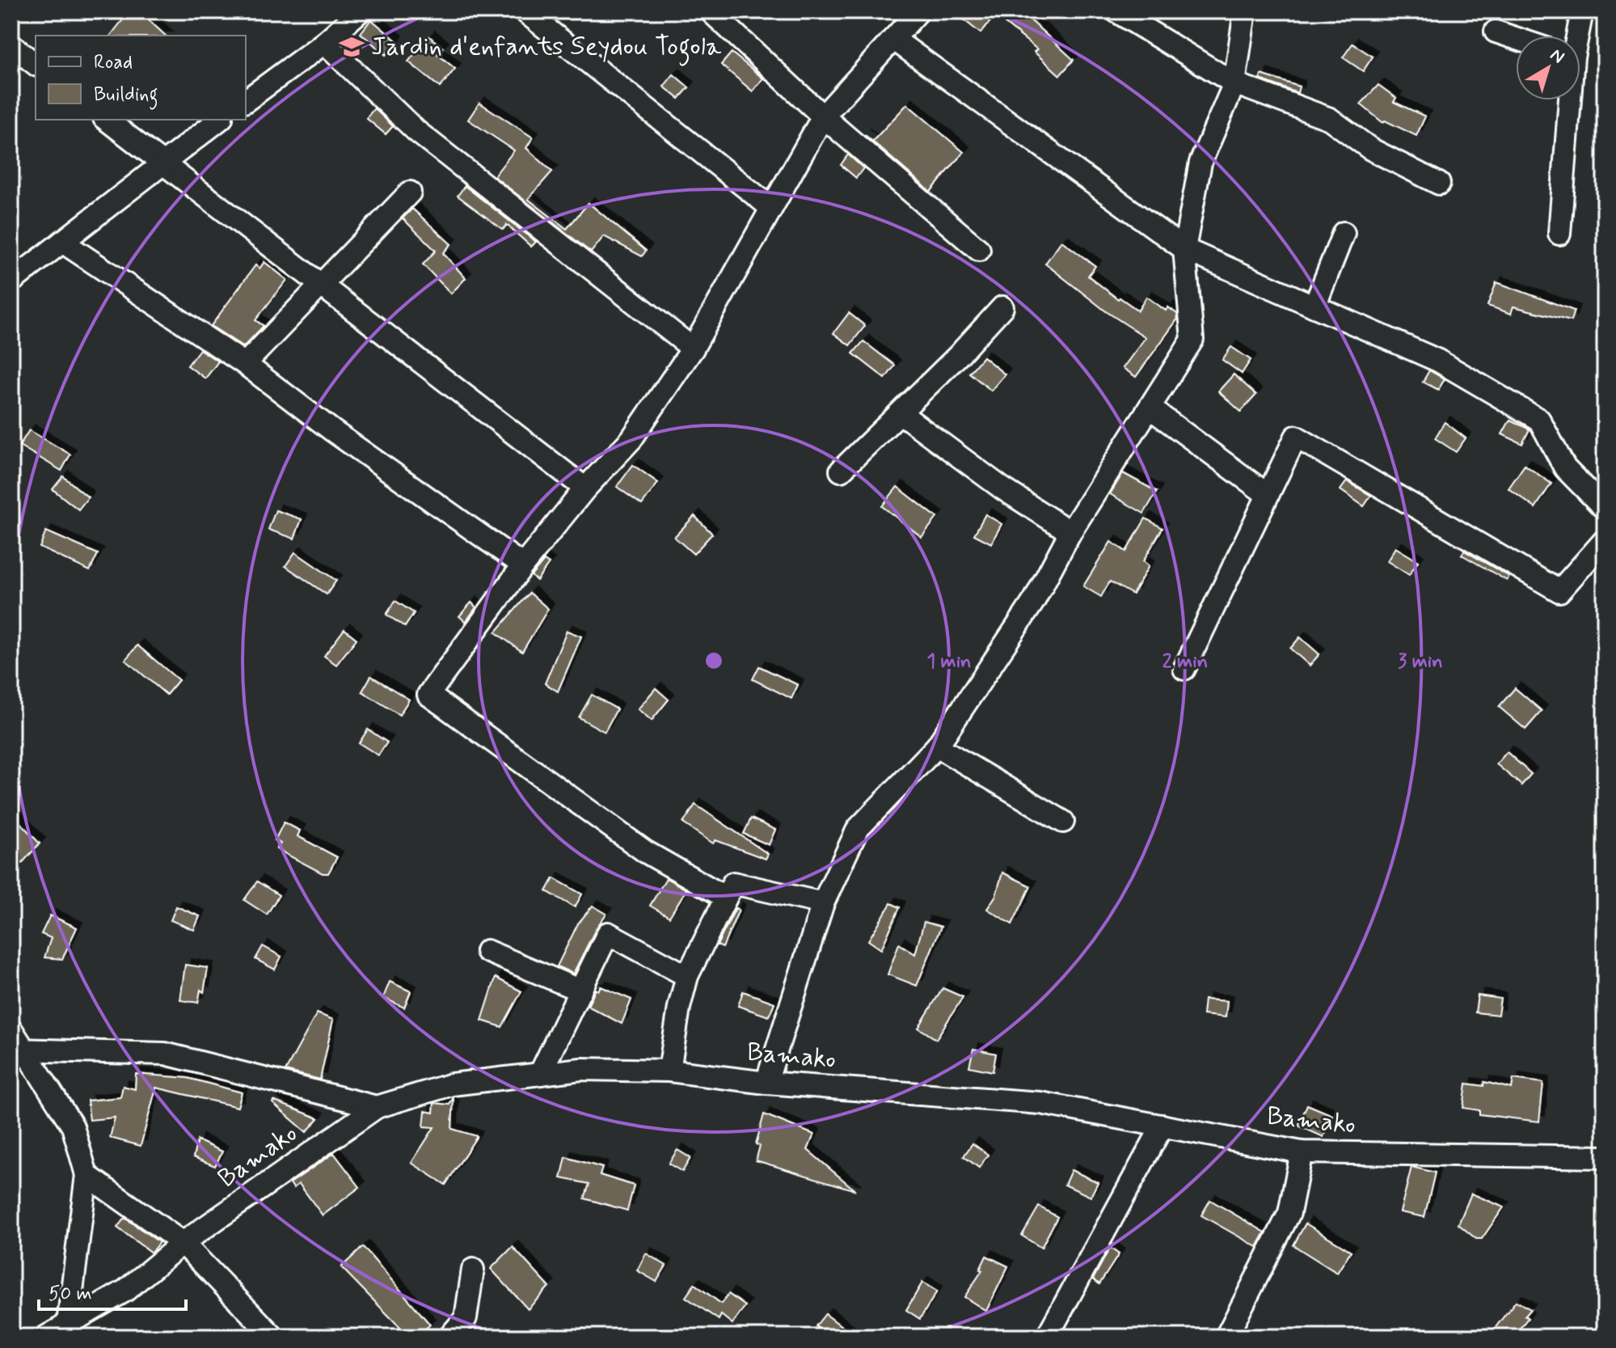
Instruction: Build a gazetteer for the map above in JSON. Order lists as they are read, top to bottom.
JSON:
{
  "streets": {
    "street": ["Bamako"]
  },
  "places": {
    "school or university": ["Jardin d'enfants Seydou Togola"]
  },
  "legend": ["Road", "Building"],
  "scale_bar": "50 m",
  "north": "top right",
  "rings": ["1 min", "2 min", "3 min"]
}
